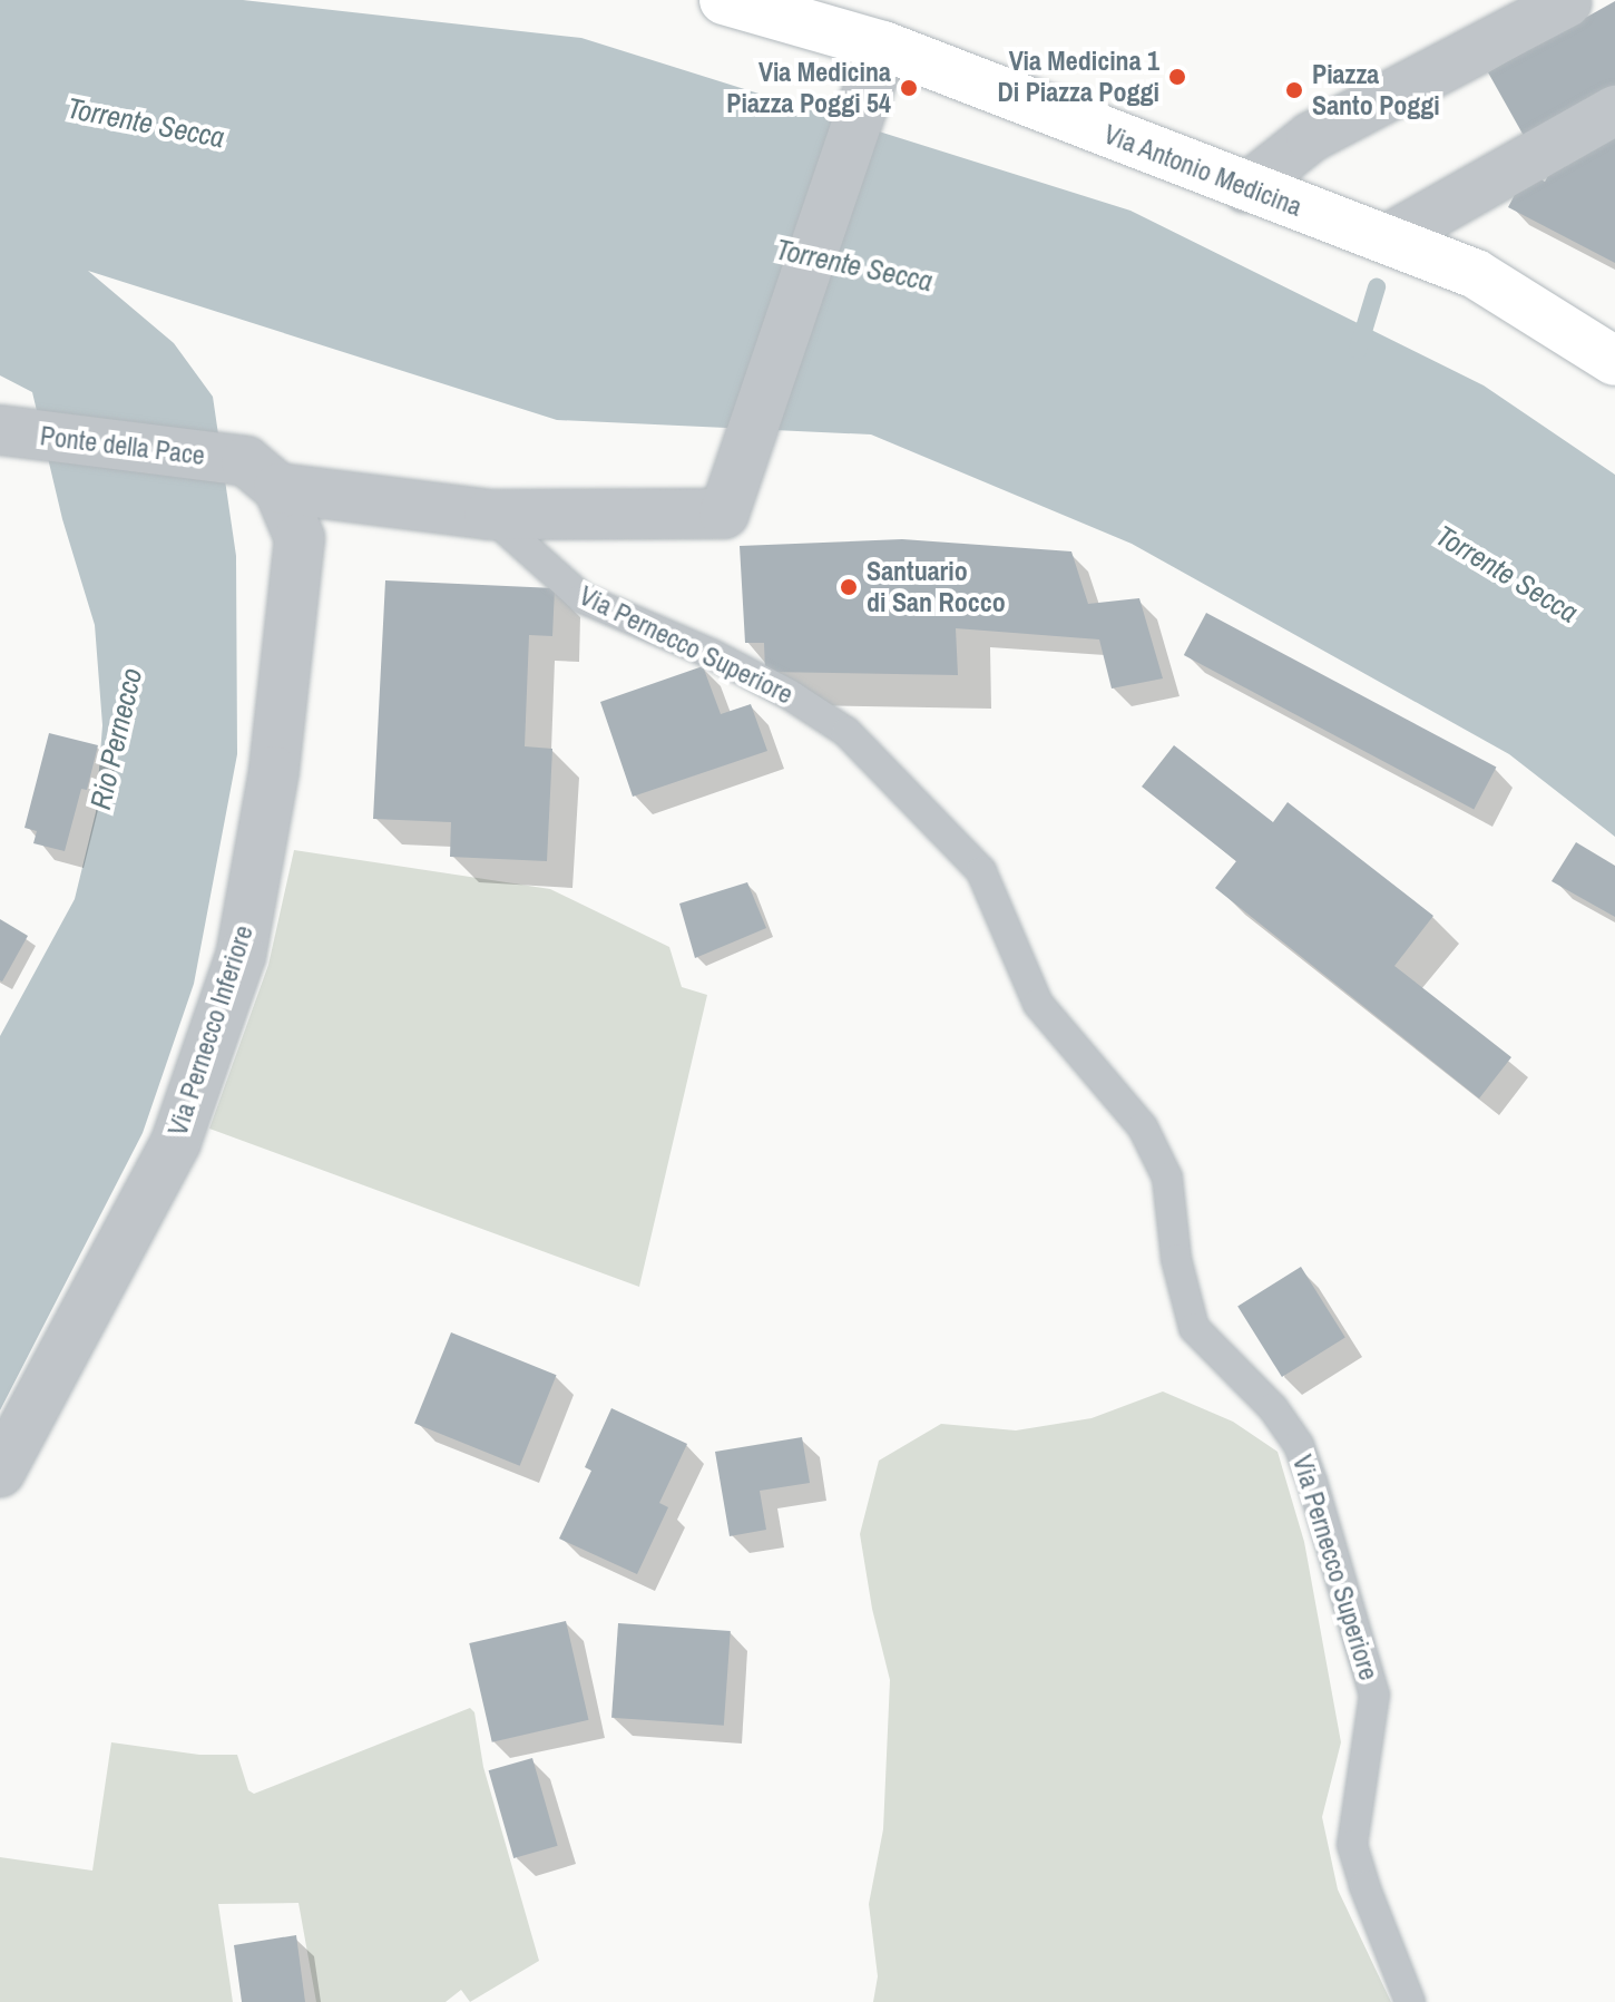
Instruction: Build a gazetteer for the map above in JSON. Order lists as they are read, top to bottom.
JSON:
{
  "streets": {
    "main road": ["Via Antonio Medicina"],
    "street": ["Ponte della Pace", "Via Pernecco Inferiore"],
    "lane": ["Via Pernecco Superiore"]
  },
  "crossings": [
    ["Via Antonio Medicina", "Ponte della Pace"],
    ["Ponte della Pace", "Via Pernecco Superiore"],
    ["Ponte della Pace", "Via Pernecco Inferiore"]
  ],
  "water": ["Torrente Secca", "Rio Pernecco"],
  "places": [
    "Via Medicina 1 Di Piazza Poggi",
    "Via Medicina Piazza Poggi 54",
    "Piazza Santo Poggi",
    "Santuario di San Rocco"
  ]
}
